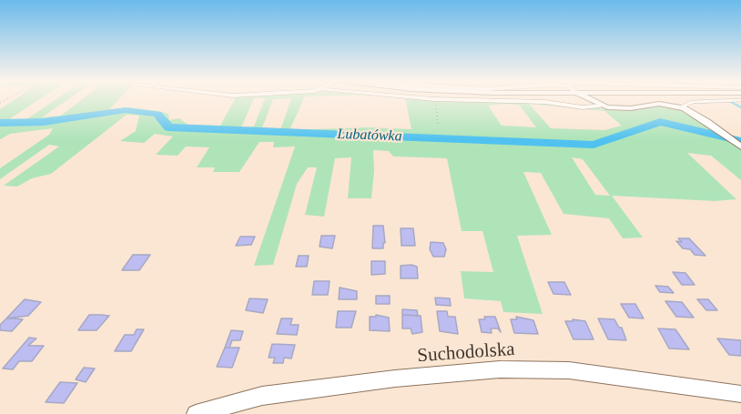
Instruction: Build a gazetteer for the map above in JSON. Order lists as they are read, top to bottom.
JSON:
{
  "streets": {
    "street": ["Suchodolska"]
  },
  "water": ["Lubatówka"]
}
